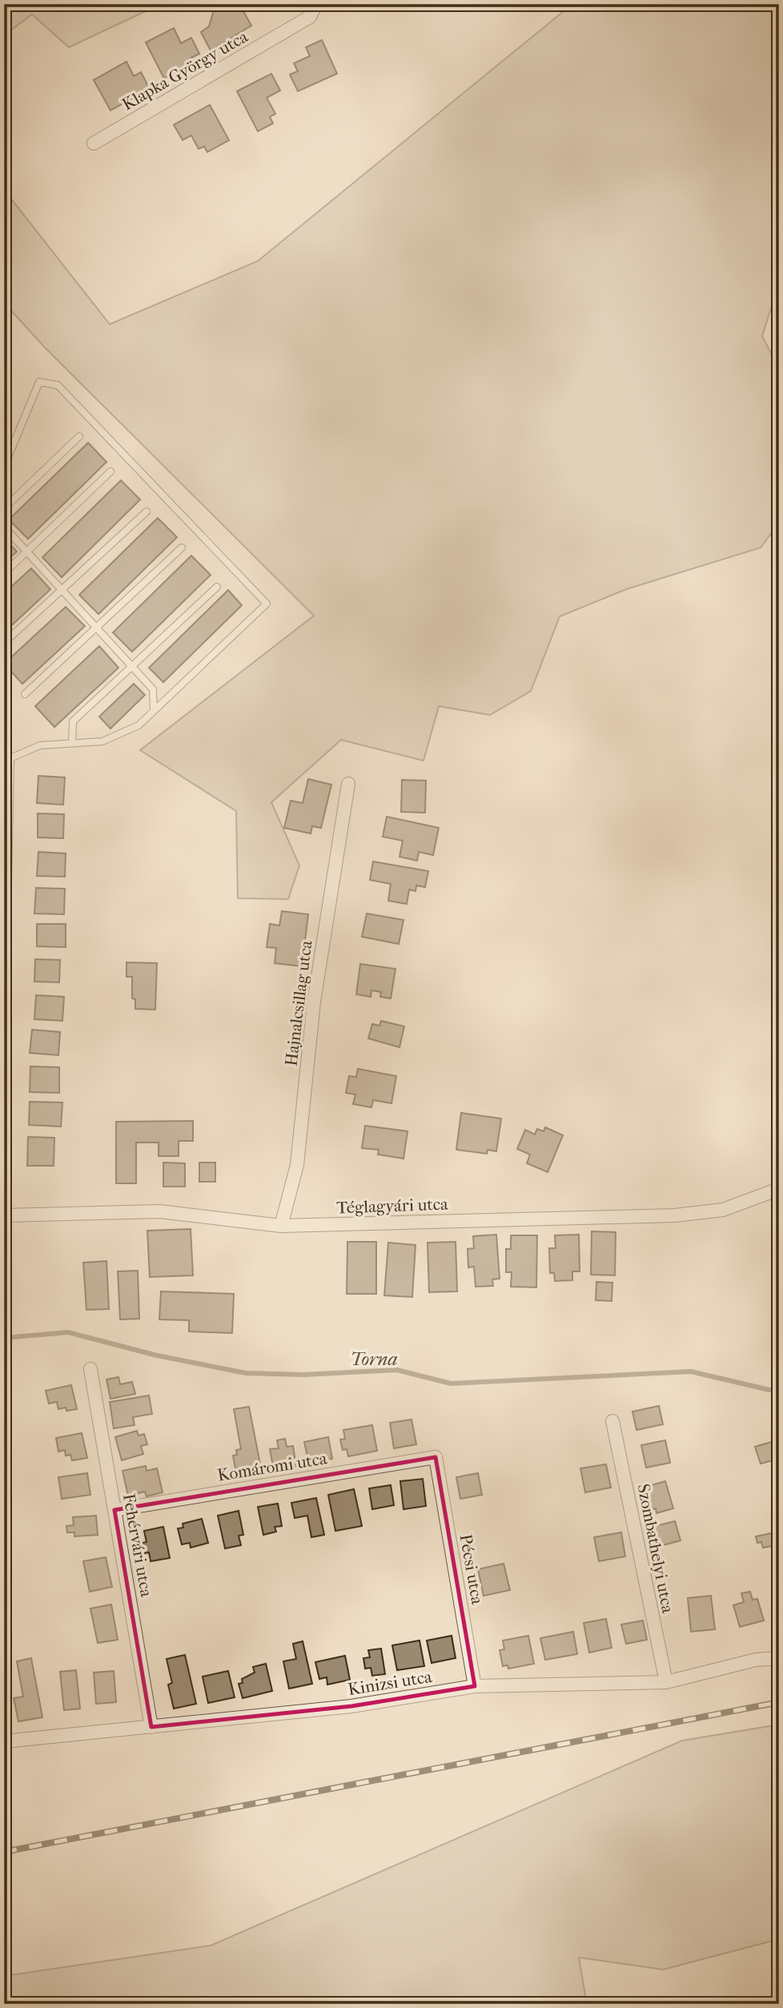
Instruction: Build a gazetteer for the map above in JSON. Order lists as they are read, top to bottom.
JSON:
{
  "streets": {
    "street": [
      "Klapka György utca",
      "Hajnalcsillag utca",
      "Téglagyári utca",
      "Komáromi utca",
      "Fehérvári utca",
      "Szombathelyi utca",
      "Pécsi utca",
      "Kinizsi utca"
    ]
  },
  "crossings": [
    ["Hajnalcsillag utca", "Téglagyári utca"],
    ["Komáromi utca", "Fehérvári utca"],
    ["Komáromi utca", "Pécsi utca"],
    ["Fehérvári utca", "Kinizsi utca"],
    ["Szombathelyi utca", "Kinizsi utca"],
    ["Pécsi utca", "Kinizsi utca"]
  ],
  "water": ["Torna"]
}
